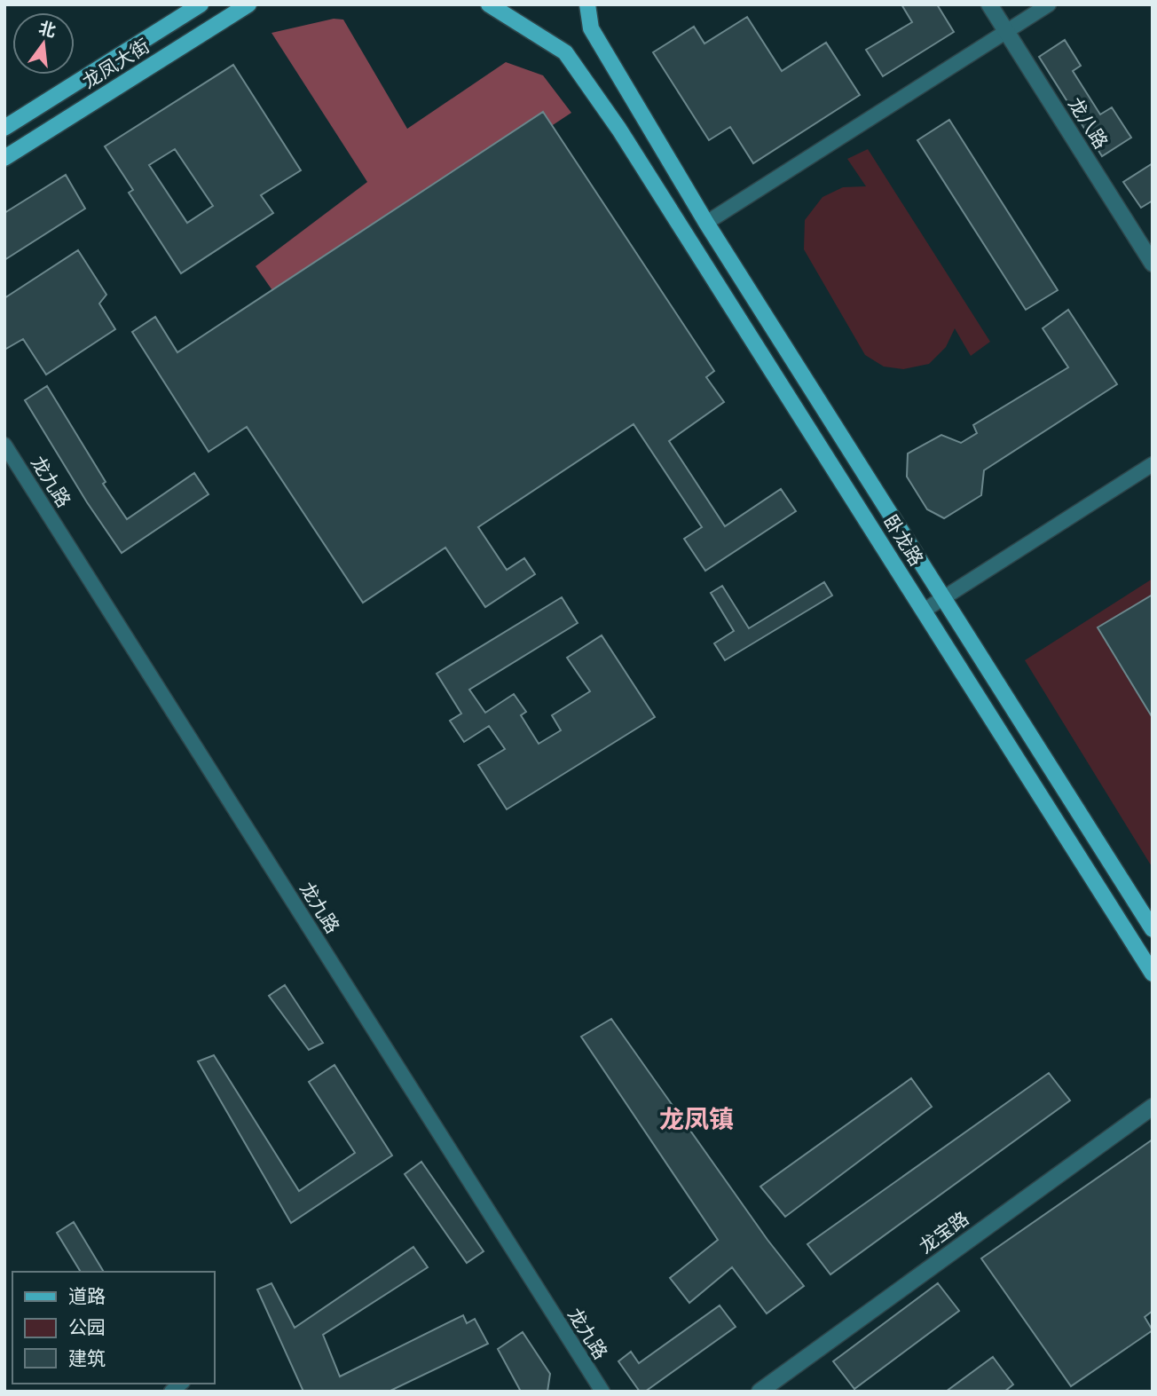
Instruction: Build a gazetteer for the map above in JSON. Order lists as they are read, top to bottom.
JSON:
{
  "streets": {
    "main road": ["龙凤大街", "卧龙路"],
    "street": ["龙八路", "龙九路", "龙宝路"]
  },
  "districts": ["龙凤镇"],
  "legend": ["道路", "公园", "建筑"],
  "north": "top"
}
